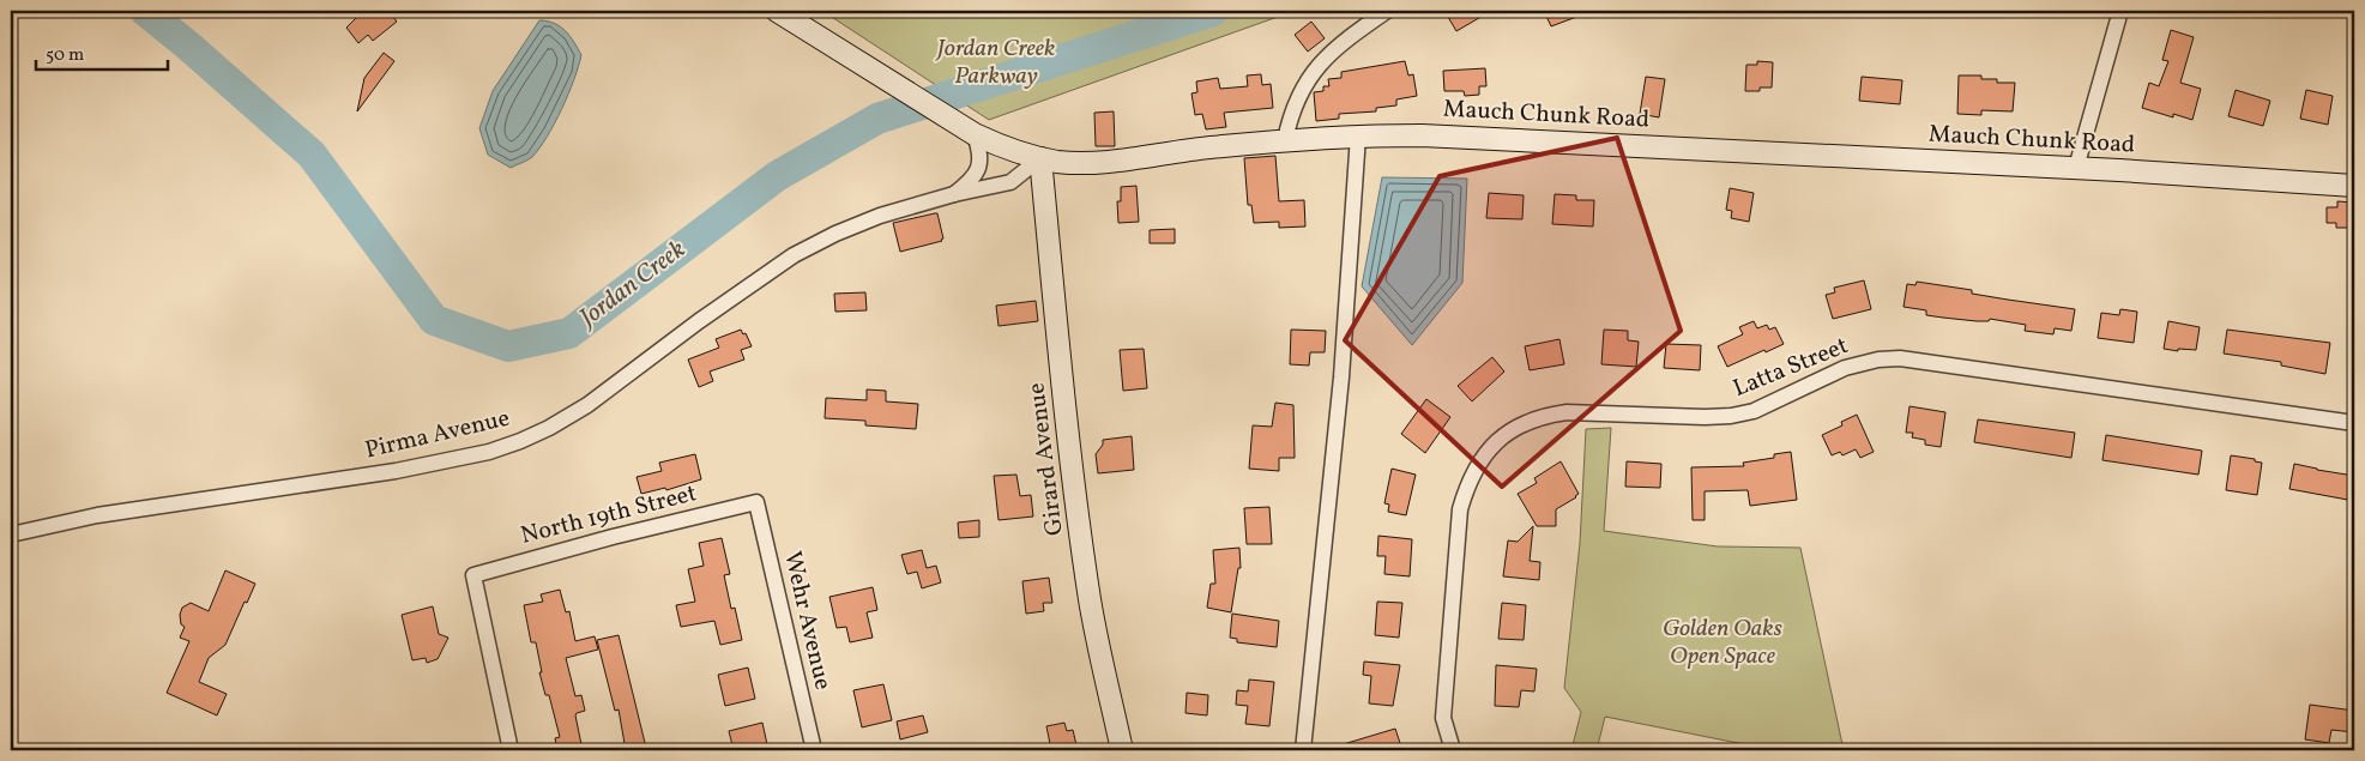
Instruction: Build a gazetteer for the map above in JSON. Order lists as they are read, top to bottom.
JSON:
{
  "streets": {
    "main road": ["Mauch Chunk Road", "Girard Avenue"],
    "street": [
      "Latta Street",
      "Pirma Avenue",
      "North 19th Street",
      "Wehr Avenue"
    ]
  },
  "crossings": [
    ["Mauch Chunk Road", "Pirma Avenue"],
    ["Mauch Chunk Road", "Girard Avenue"],
    ["Pirma Avenue", "Girard Avenue"],
    ["North 19th Street", "Wehr Avenue"]
  ],
  "water": ["Jordan Creek"],
  "parks": ["Jordan Creek Parkway", "Golden Oaks Open Space"],
  "scale_bar": "50 m"
}
